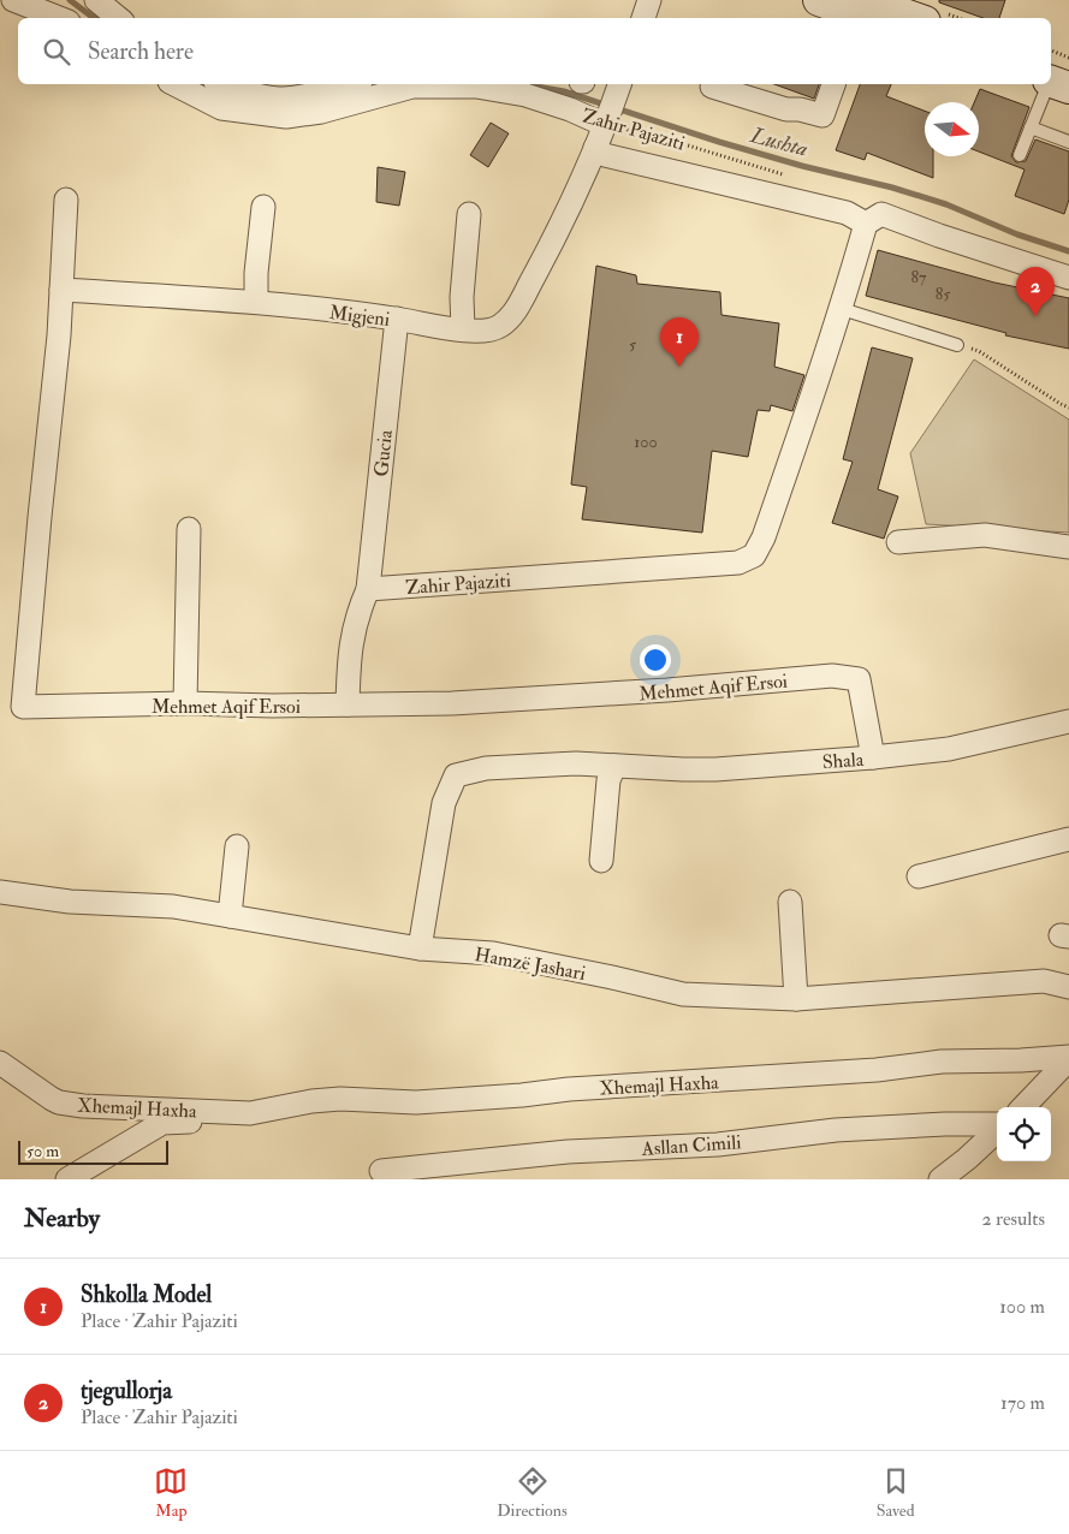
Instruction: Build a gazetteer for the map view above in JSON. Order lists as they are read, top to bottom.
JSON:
{
  "streets": {
    "street": [
      "Zahir Pajaziti",
      "Migjeni",
      "Gucia",
      "Mehmet Aqif Ersoi",
      "Shala",
      "Hamzë Jashari",
      "Xhemajl Haxha",
      "Asllan Cimili"
    ]
  },
  "crossings": [
    ["Zahir Pajaziti", "Gucia"],
    ["Migjeni", "Gucia"],
    ["Migjeni", "Mehmet Aqif Ersoi"],
    ["Gucia", "Mehmet Aqif Ersoi"],
    ["Mehmet Aqif Ersoi", "Shala"],
    ["Shala", "Hamzë Jashari"]
  ],
  "water": ["Lushta"],
  "house_numbers": [
    "87",
    "85",
    "5",
    "100"
  ],
  "scale_bar": "50 m",
  "north": "right",
  "page": {
    "search": "Search here",
    "pins": ["2", "1"],
    "scale": "50 m",
    "heading": ["Nearby", "2 results"],
    "list": [
      {
        "mark": "1",
        "name": "Shkolla Model",
        "note": "Place · Zahir Pajaziti",
        "value": "100 m"
      },
      {
        "mark": "2",
        "name": "tjegullorja",
        "note": "Place · Zahir Pajaziti",
        "value": "170 m"
      }
    ],
    "nav": ["Map", "Directions", "Saved"]
  }
}
